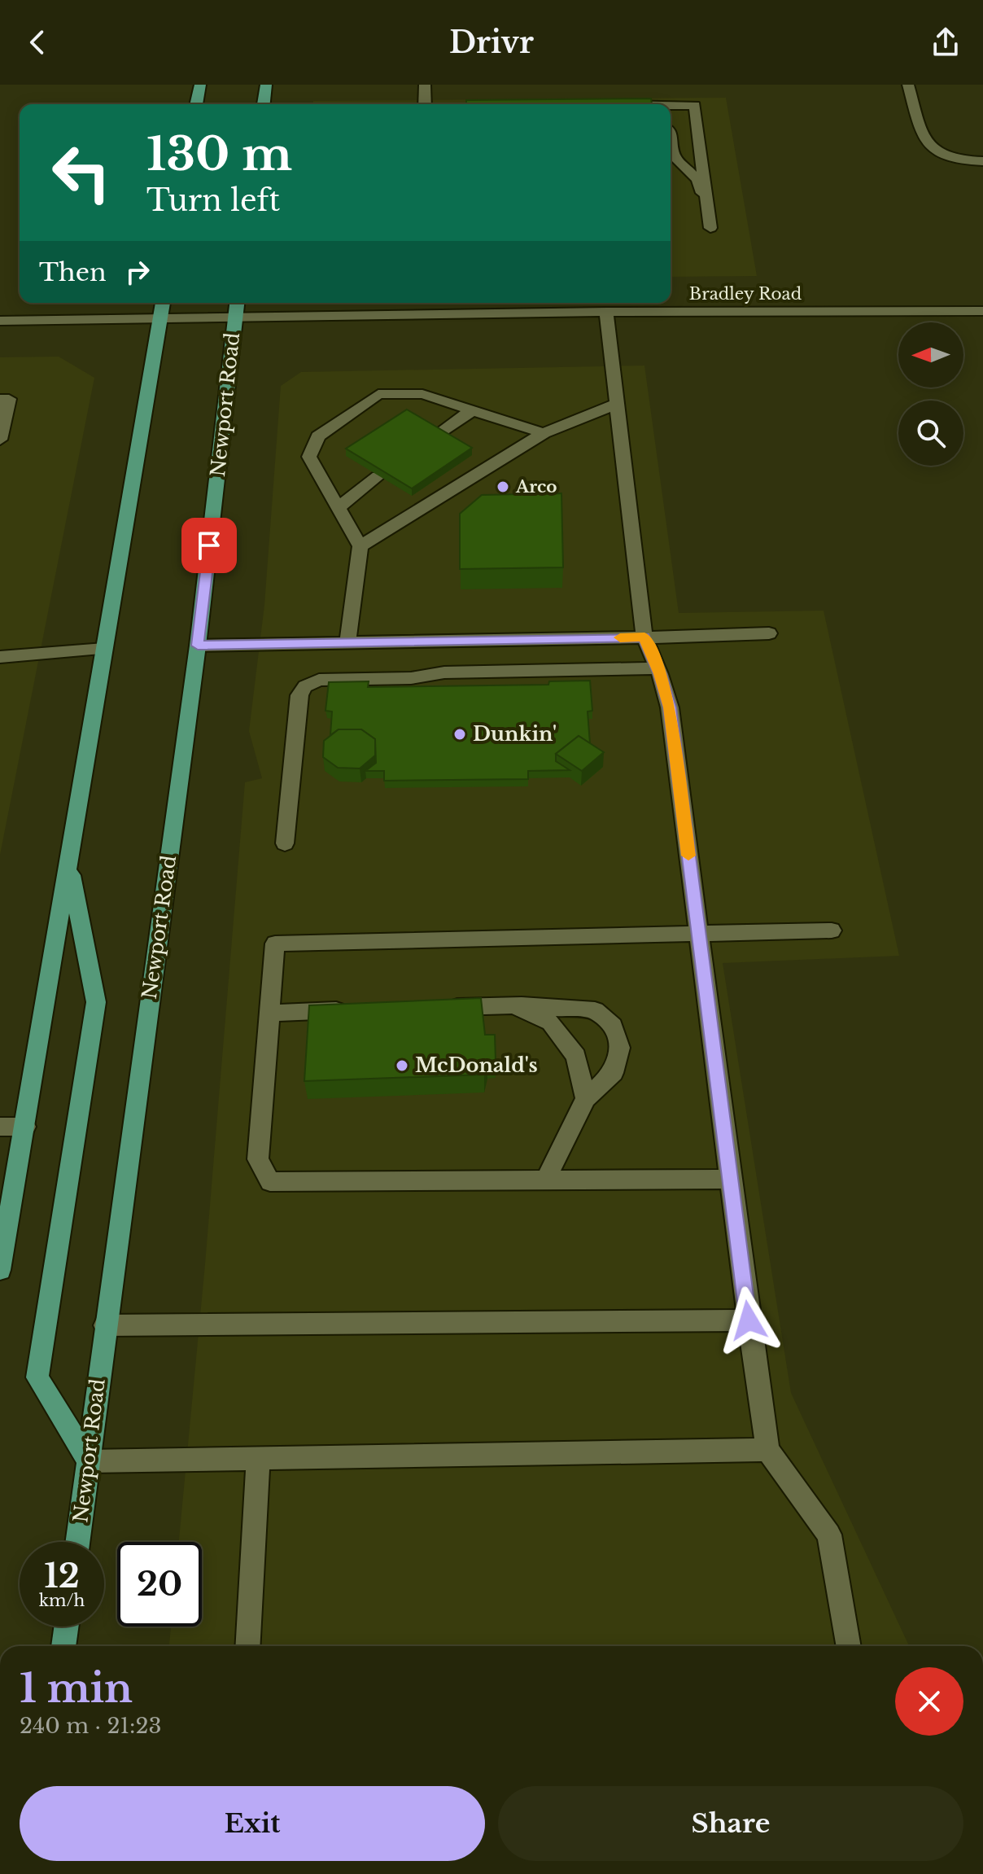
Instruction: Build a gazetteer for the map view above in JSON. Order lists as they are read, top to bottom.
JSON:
{
  "streets": {
    "main road": ["Newport Road"],
    "street": ["Bradley Road"]
  },
  "crossings": [
    ["Bradley Road", "Newport Road"]
  ],
  "places": ["Arco", "Dunkin'", "McDonald's"],
  "north": "left",
  "page": {
    "header": "Drivr",
    "turn": ["130 m", "Turn left"],
    "then": "Then",
    "speed": "12 km/h",
    "limit": "20",
    "heading": ["1 min", "240 m · 21:23"],
    "buttons": ["Exit", "Share"]
  }
}
